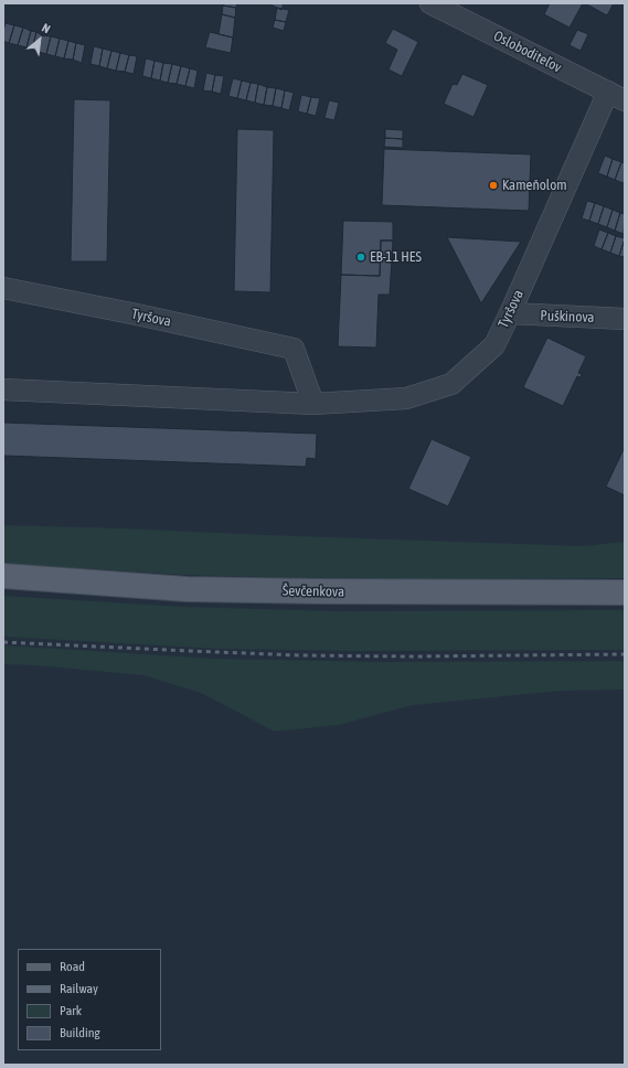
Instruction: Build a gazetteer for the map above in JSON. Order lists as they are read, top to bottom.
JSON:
{
  "streets": {
    "main road": ["Ševčenkova"],
    "street": ["Osloboditeľov", "Tyršova", "Puškinova"]
  },
  "crossings": [
    ["Osloboditeľov", "Tyršova"],
    ["Tyršova", "Puškinova"]
  ],
  "places": ["Kameňolom", "EB-11 HES"],
  "legend": [
    "Road",
    "Railway",
    "Park",
    "Building"
  ],
  "north": "top right"
}
